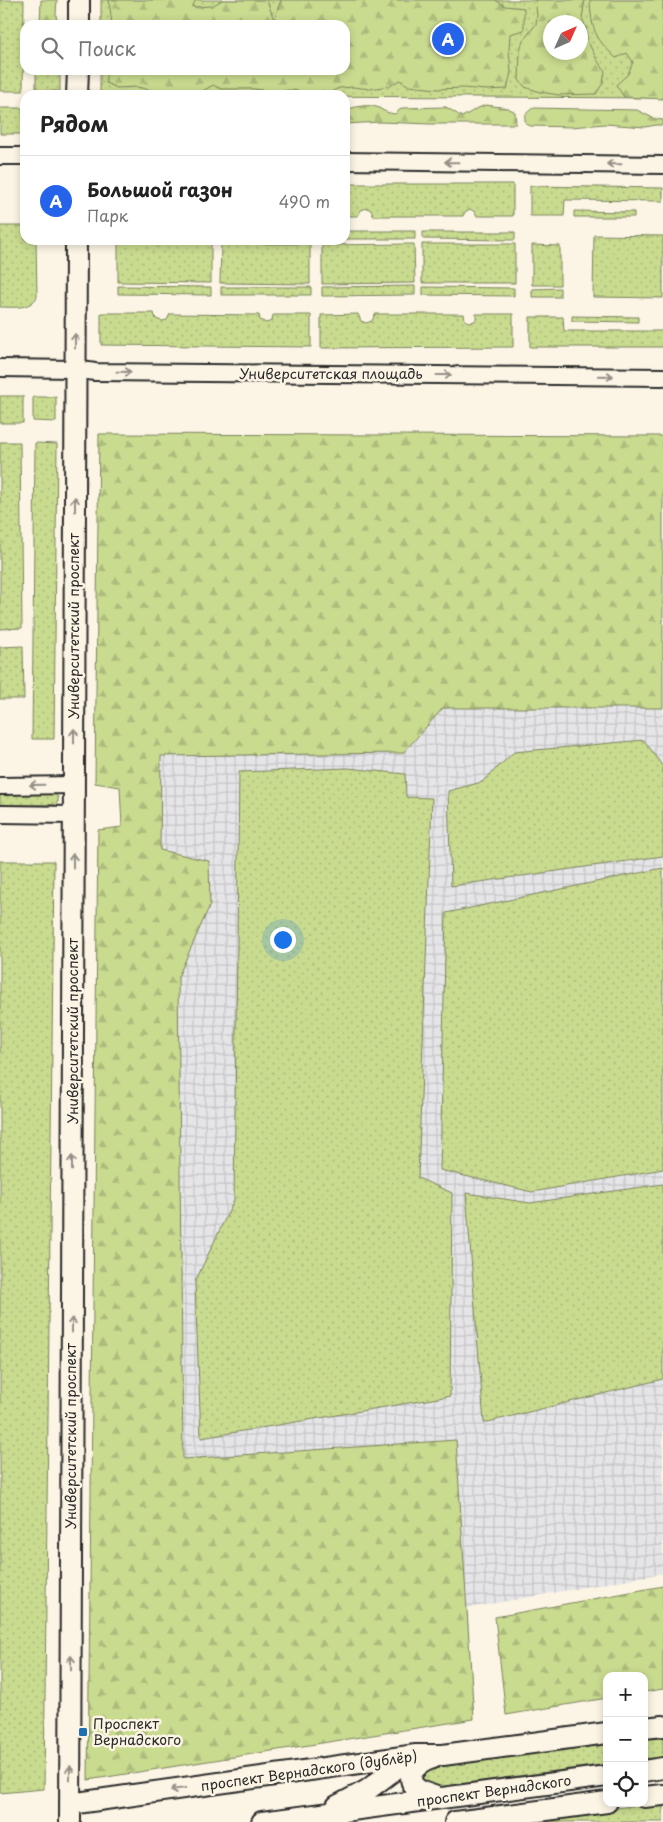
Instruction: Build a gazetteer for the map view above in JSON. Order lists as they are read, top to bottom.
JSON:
{
  "streets": {
    "main road": ["Университетский проспект", "проспект Вернадского (дублёр)", "проспект Вернадского"],
    "street": ["Университетская площадь"]
  },
  "crossings": [
    ["Университетская площадь", "Университетский проспект"],
    ["Университетский проспект", "проспект Вернадского (дублёр)"]
  ],
  "one_way": ["Университетская площадь", "Университетский проспект", "проспект Вернадского (дублёр)"],
  "places": {
    "transit": ["Проспект Вернадского"]
  },
  "north": "top right",
  "page": {
    "search": "Поиск",
    "pins": "A",
    "heading": "Рядом",
    "list": [
      {
        "mark": "A",
        "name": "Большой газон",
        "note": "Парк",
        "value": "490 m"
      }
    ],
    "map_buttons": ["+", "−"]
  }
}
